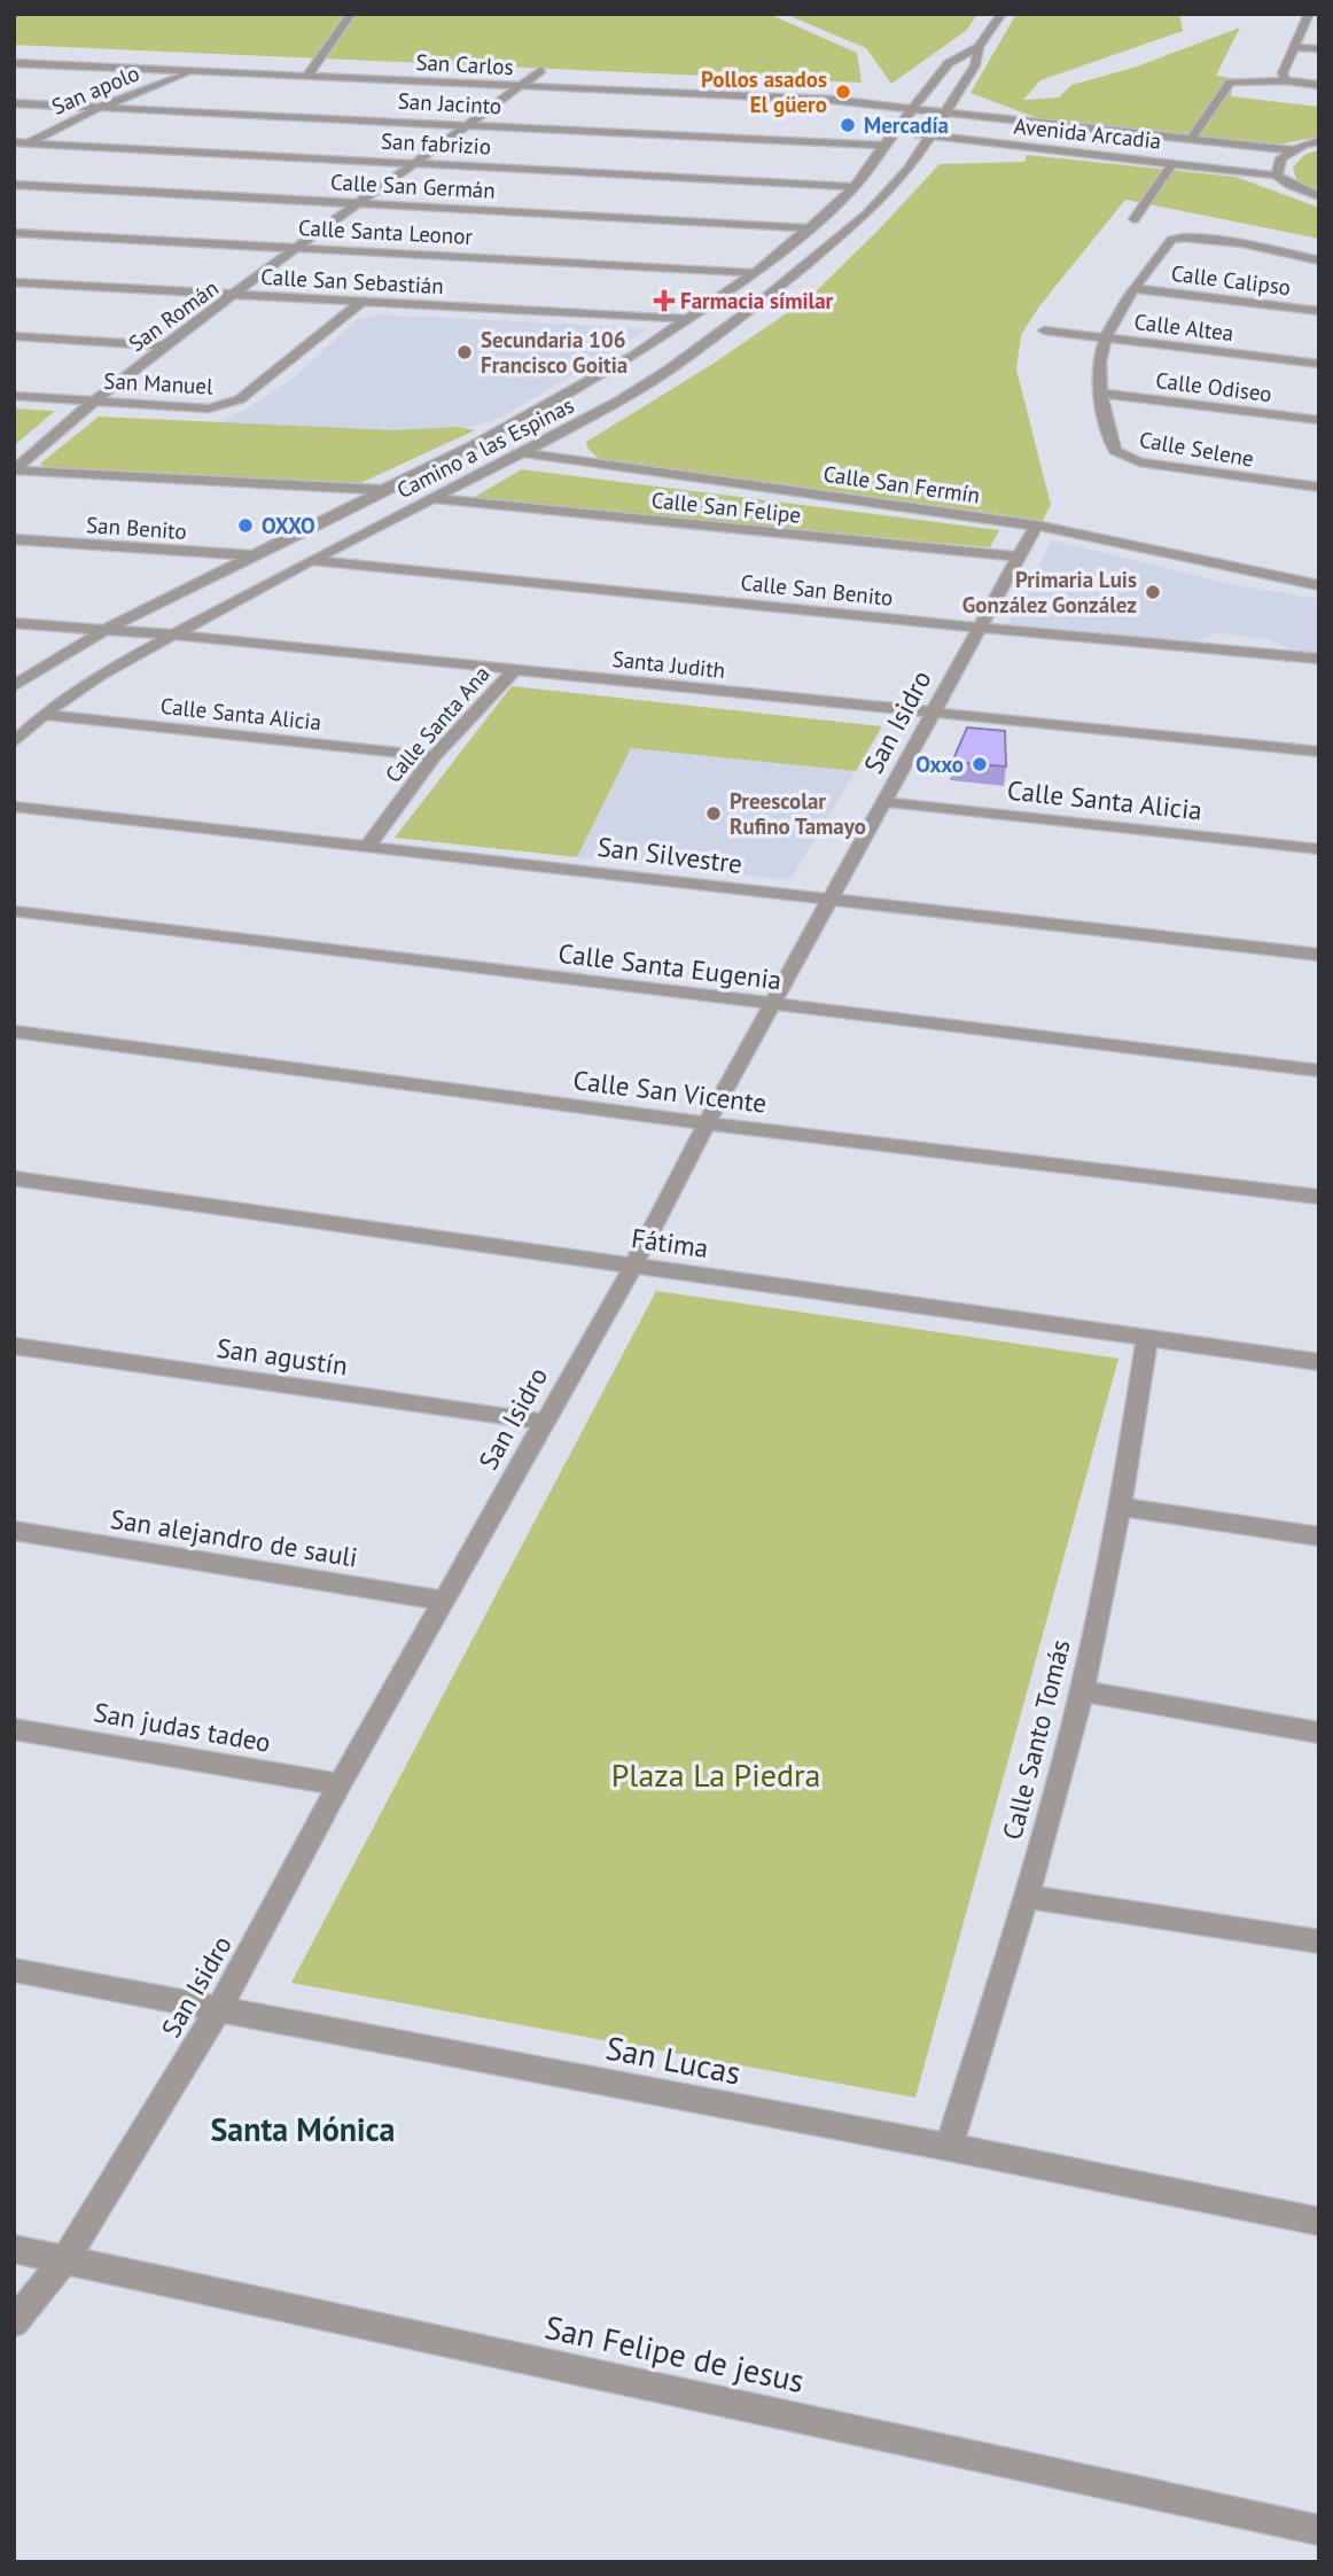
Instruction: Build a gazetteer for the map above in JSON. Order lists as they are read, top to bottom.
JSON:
{
  "streets": {
    "street": [
      "San Carlos",
      "San apolo",
      "San Jacinto",
      "Avenida Arcadia",
      "San fabrizio",
      "Calle San Germán",
      "Calle Santa Leonor",
      "Calle Calipso",
      "Calle San Sebastián",
      "San Román",
      "Calle Altea",
      "San Manuel",
      "Calle Odiseo",
      "Camino a las Espinas",
      "Calle Selene",
      "Calle San Fermín",
      "Calle San Felipe",
      "San Benito",
      "Calle San Benito",
      "Santa Judith",
      "Calle Santa Alicia",
      "San Isidro",
      "Calle Santa Ana",
      "San Silvestre",
      "Calle Santa Eugenia",
      "Calle San Vicente",
      "Fátima",
      "San agustín",
      "San alejandro de sauli",
      "San judas tadeo",
      "Calle Santo Tomás",
      "San Lucas",
      "San Felipe de jesus"
    ]
  },
  "crossings": [
    ["San Carlos", "San apolo"],
    ["San Carlos", "Avenida Arcadia"],
    ["San Carlos", "San Román"],
    ["San Carlos", "Camino a las Espinas"],
    ["San apolo", "San Jacinto"],
    ["San apolo", "San fabrizio"],
    ["San Jacinto", "San Román"],
    ["San Jacinto", "Camino a las Espinas"],
    ["Avenida Arcadia", "Camino a las Espinas"],
    ["San fabrizio", "San Román"],
    ["San fabrizio", "Camino a las Espinas"],
    ["Calle San Germán", "San Román"],
    ["Calle San Germán", "Camino a las Espinas"],
    ["Calle Santa Leonor", "San Román"],
    ["Calle Santa Leonor", "Camino a las Espinas"],
    ["Calle Calipso", "Calle Selene"],
    ["Calle San Sebastián", "San Román"],
    ["Calle San Sebastián", "San Manuel"],
    ["Calle San Sebastián", "Camino a las Espinas"],
    ["San Román", "San Manuel"],
    ["Calle Altea", "Calle Selene"],
    ["Calle Odiseo", "Calle Selene"],
    ["Camino a las Espinas", "Calle San Fermín"],
    ["Camino a las Espinas", "Calle San Felipe"],
    ["Camino a las Espinas", "San Benito"],
    ["Camino a las Espinas", "Calle San Benito"],
    ["Camino a las Espinas", "Santa Judith"],
    ["Camino a las Espinas", "Calle Santa Alicia"],
    ["Calle San Fermín", "San Isidro"],
    ["Calle San Felipe", "San Isidro"],
    ["Calle San Benito", "San Isidro"],
    ["Santa Judith", "San Isidro"],
    ["Santa Judith", "Calle Santa Ana"],
    ["Calle Santa Alicia", "San Isidro"],
    ["Calle Santa Alicia", "Calle Santa Ana"],
    ["San Isidro", "San Silvestre"],
    ["San Isidro", "Calle Santa Eugenia"],
    ["San Isidro", "Calle San Vicente"],
    ["San Isidro", "Fátima"],
    ["San Isidro", "San agustín"],
    ["San Isidro", "San alejandro de sauli"],
    ["San Isidro", "San judas tadeo"],
    ["San Isidro", "San Lucas"],
    ["San Isidro", "San Felipe de jesus"],
    ["Calle Santa Ana", "San Silvestre"],
    ["Fátima", "Calle Santo Tomás"],
    ["Calle Santo Tomás", "San Lucas"]
  ],
  "districts": ["Santa Mónica"],
  "parks": ["Plaza La Piedra"],
  "places": {
    "other": [
      "Pollos asados El güero",
      "Mercadía",
      "Secundaria 106 Francisco Goitia",
      "OXXO",
      "Primaria Luis González González",
      "Oxxo",
      "Preescolar Rufino Tamayo"
    ],
    "health": ["Farmacia símilar"]
  }
}
